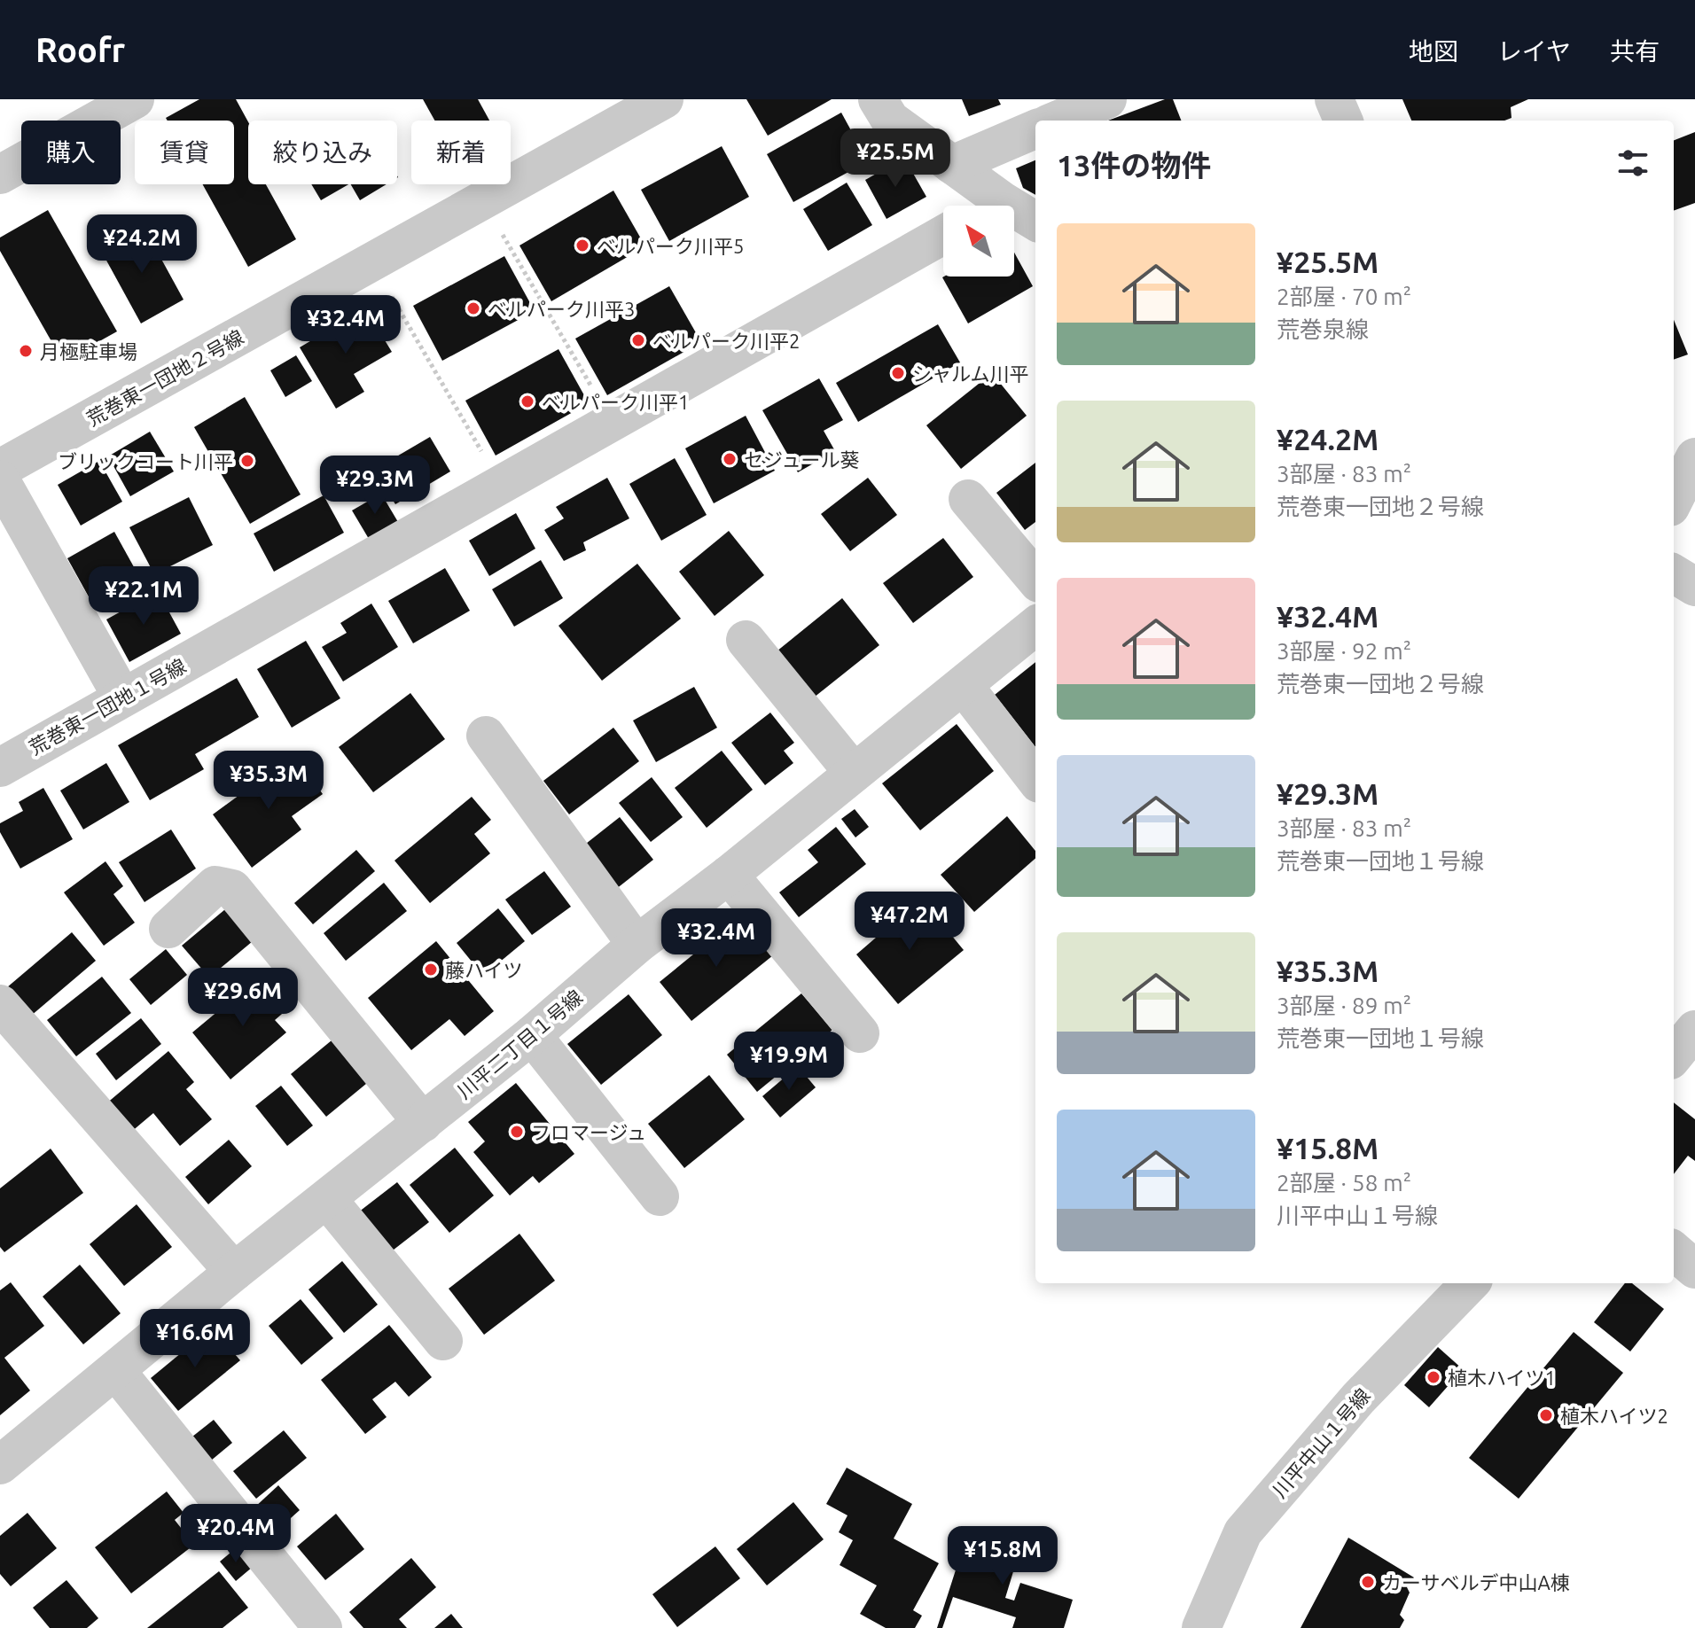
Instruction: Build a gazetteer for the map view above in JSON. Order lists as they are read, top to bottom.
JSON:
{
  "streets": {
    "street": [
      "荒巻東一団地２号線",
      "荒巻東一団地１号線",
      "川平二丁目１号線",
      "川平中山１号線"
    ]
  },
  "places": [
    "ベルパーク川平5",
    "ベルパーク川平3",
    "ベルパーク川平2",
    "月極駐車場",
    "シャルム川平",
    "ベルパーク川平1",
    "セジュール葵",
    "ブリックコート川平",
    "藤ハイツ",
    "フロマージュ",
    "植木ハイツ1",
    "植木ハイツ2",
    "カーサベルデ中山A棟"
  ],
  "north": "top left",
  "page": {
    "header": "Roofr",
    "nav": ["地図", "レイヤ", "共有"],
    "chip": [
      "購入",
      "賃貸",
      "絞り込み",
      "新着"
    ],
    "heading": "13件の物件",
    "price": [
      "¥25.5M",
      "¥24.2M",
      "¥32.4M",
      "¥29.3M",
      "¥22.1M",
      "¥35.3M",
      "¥47.2M",
      "¥32.4M",
      "¥29.6M",
      "¥19.9M",
      "¥16.6M",
      "¥20.4M",
      "¥15.8M"
    ],
    "list": [
      {
        "name": "¥25.5M",
        "note": "2部屋 · 70 m² · 荒巻泉線"
      },
      {
        "name": "¥24.2M",
        "note": "3部屋 · 83 m² · 荒巻東一団地２号線"
      },
      {
        "name": "¥32.4M",
        "note": "3部屋 · 92 m² · 荒巻東一団地２号線"
      },
      {
        "name": "¥29.3M",
        "note": "3部屋 · 83 m² · 荒巻東一団地１号線"
      },
      {
        "name": "¥35.3M",
        "note": "3部屋 · 89 m² · 荒巻東一団地１号線"
      },
      {
        "name": "¥15.8M",
        "note": "2部屋 · 58 m² · 川平中山１号線"
      }
    ]
  }
}
